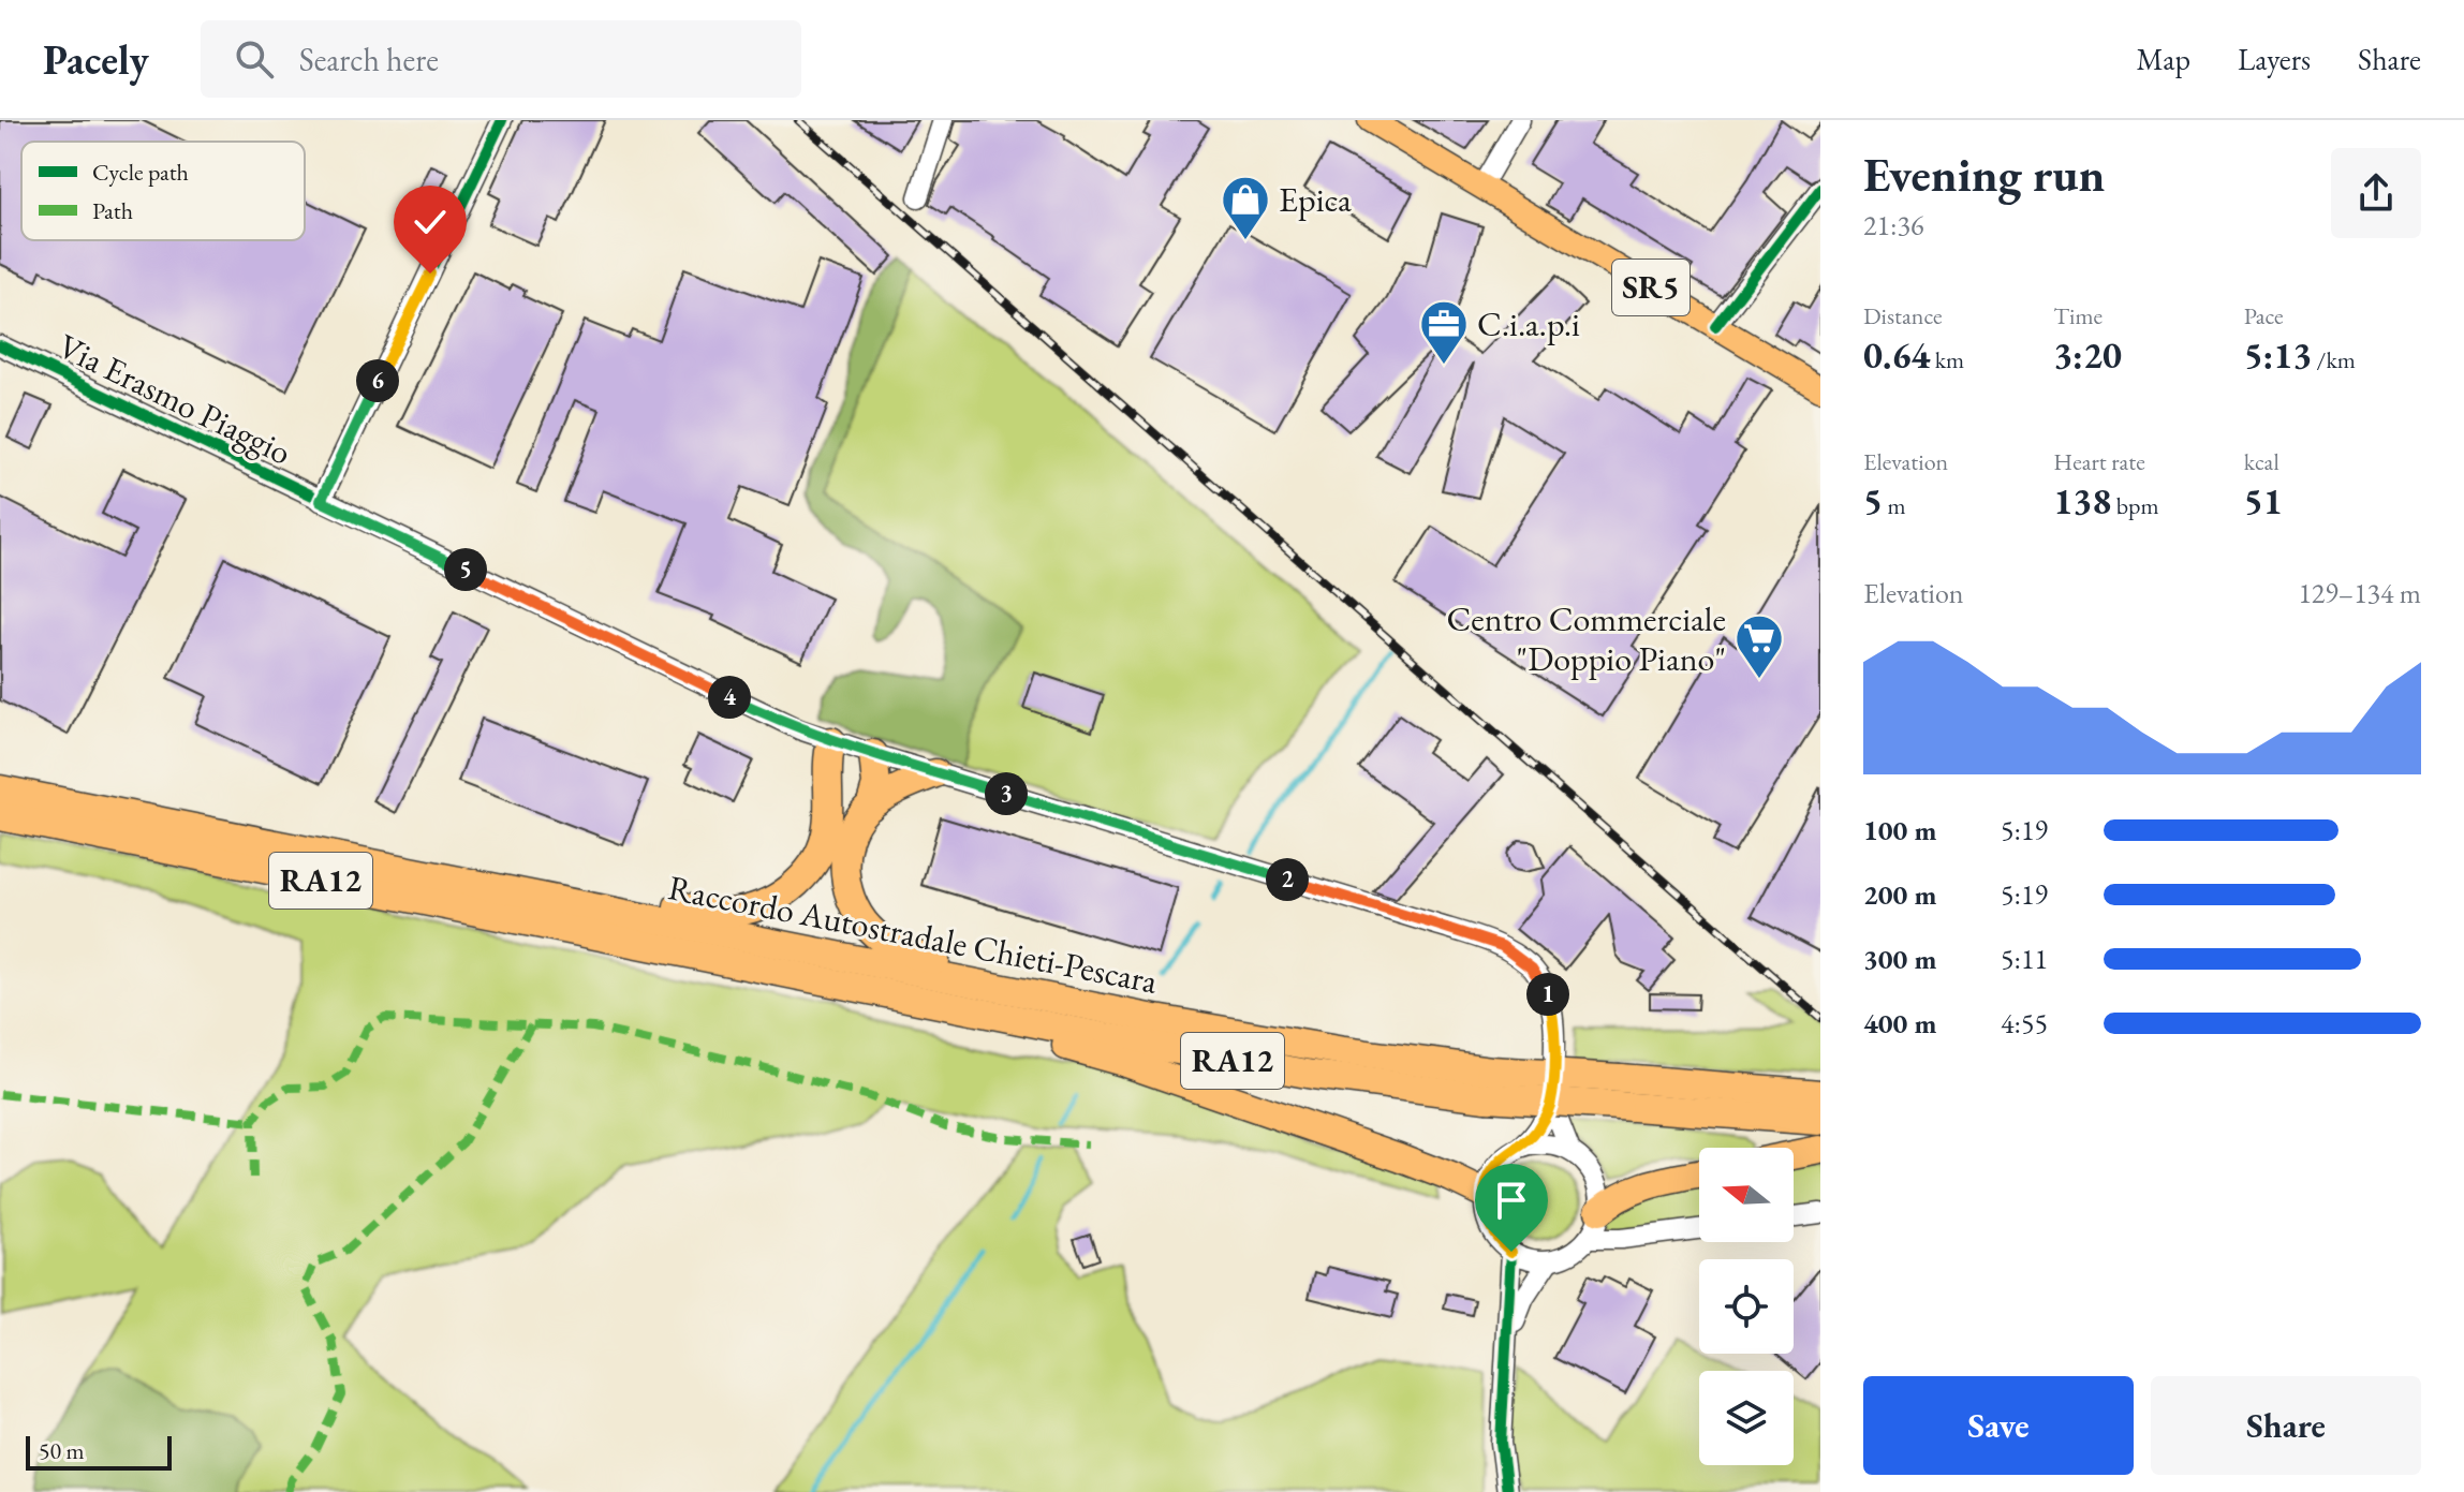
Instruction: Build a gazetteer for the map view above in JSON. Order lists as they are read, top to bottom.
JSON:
{
  "streets": {
    "highway": ["RA12", "Raccordo Autostradale Chieti-Pescara"],
    "main road": ["SR5"],
    "street": ["Via Erasmo Piaggio"]
  },
  "places": {
    "shop": ["Epica"],
    "office": ["C.i.a.p.i"],
    "supermarket": ["Centro Commerciale \"Doppio Piano\""]
  },
  "legend": ["Cycle path", "Path"],
  "scale_bar": "50 m",
  "north": "left",
  "page": {
    "header": "Pacely",
    "search": "Search here",
    "nav": ["Map", "Layers", "Share"],
    "heading": ["Evening run", "21:36"],
    "stats": [
      ["Distance", "0.64 km"],
      ["Time", "3:20"],
      ["Pace", "5:13 /km"],
      ["Elevation", "5 m"],
      ["Heart rate", "138 bpm"],
      ["kcal", "51"]
    ],
    "pins": [
      "6",
      "5",
      "4",
      "3",
      "2",
      "1"
    ],
    "chart": ["Elevation", "129–134 m"],
    "list": [
      {
        "name": "100 m",
        "note": "5:19"
      },
      {
        "name": "200 m",
        "note": "5:19"
      },
      {
        "name": "300 m",
        "note": "5:11"
      },
      {
        "name": "400 m",
        "note": "4:55"
      }
    ],
    "buttons": ["Save", "Share"],
    "scale": "50 m"
  }
}
